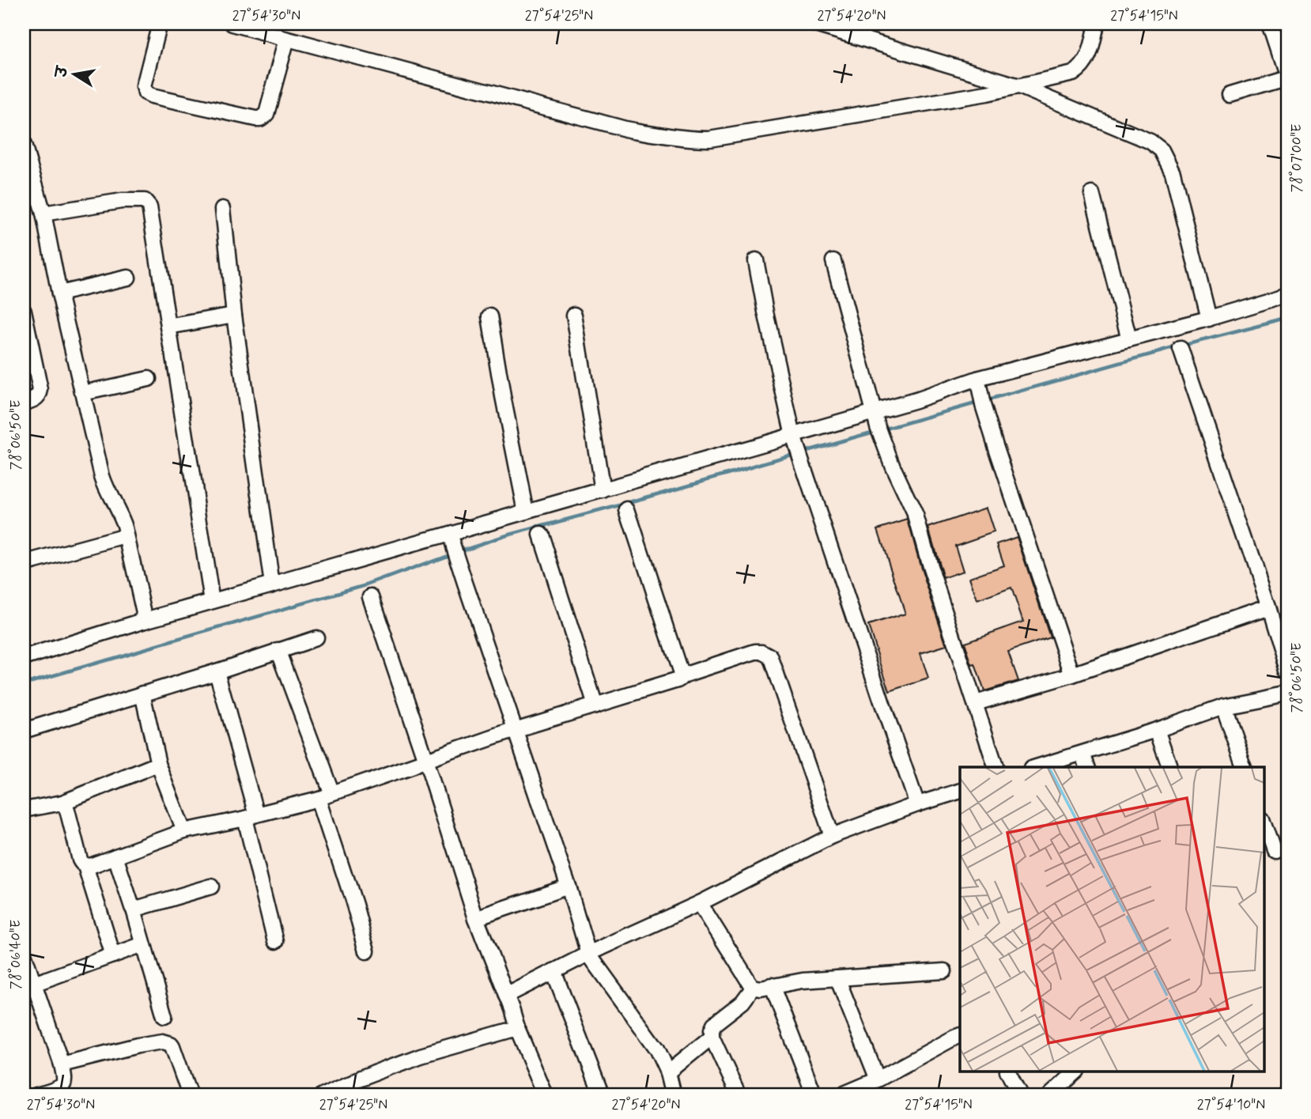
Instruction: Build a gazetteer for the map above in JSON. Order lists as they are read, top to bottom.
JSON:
{
  "north": "left",
  "coordinates": [
    "27°54'30\"N",
    "27°54'25\"N",
    "27°54'20\"N",
    "27°54'15\"N",
    "78°07'00\"E",
    "78°06'50\"E",
    "78°06'40\"E",
    "27°54'10\"N"
  ]
}
